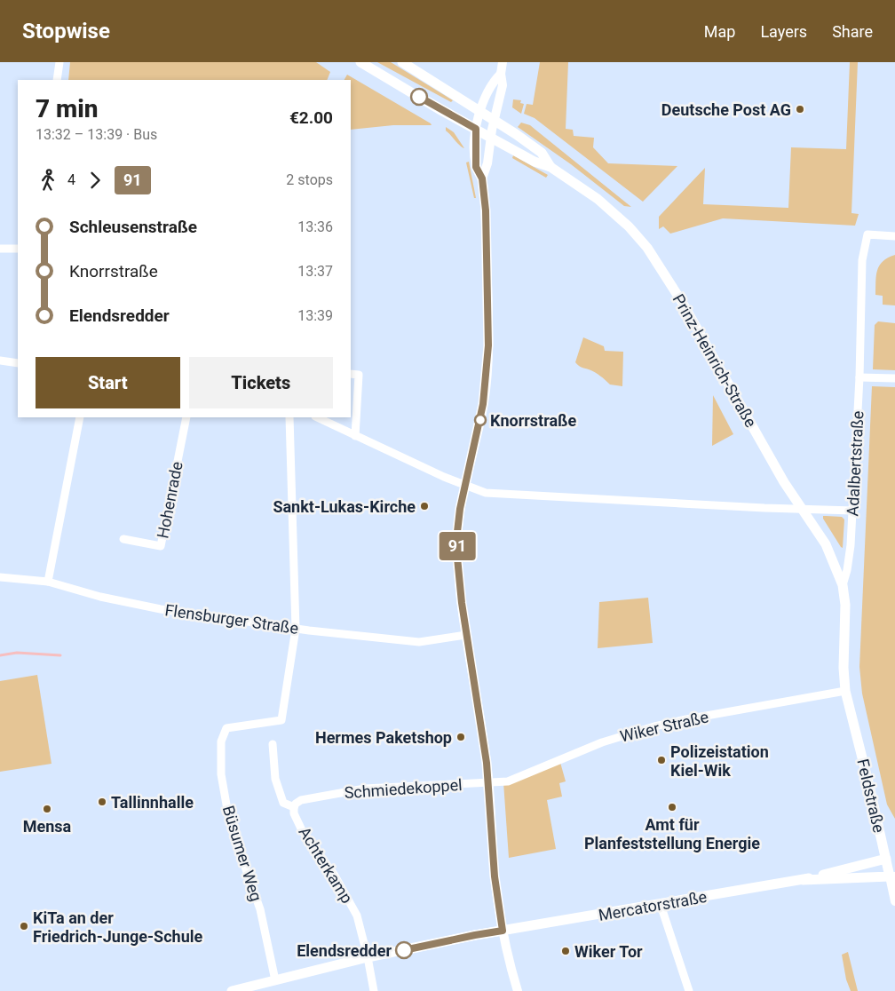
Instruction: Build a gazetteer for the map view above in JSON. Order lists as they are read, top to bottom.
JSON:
{
  "streets": {
    "main road": [
      "Prinz-Heinrich-Straße",
      "Adalbertstraße",
      "Feldstraße",
      "Mercatorstraße"
    ],
    "street": [
      "Hohenrade",
      "Flensburger Straße",
      "Wiker Straße",
      "Schmiedekoppel",
      "Büsumer Weg",
      "Achterkamp"
    ]
  },
  "crossings": [
    ["Prinz-Heinrich-Straße", "Adalbertstraße"],
    ["Adalbertstraße", "Wiker Straße"],
    ["Adalbertstraße", "Feldstraße"],
    ["Flensburger Straße", "Büsumer Weg"],
    ["Wiker Straße", "Schmiedekoppel"],
    ["Wiker Straße", "Feldstraße"],
    ["Schmiedekoppel", "Achterkamp"],
    ["Feldstraße", "Mercatorstraße"]
  ],
  "places": [
    "Deutsche Post AG",
    "Knorrstraße",
    "Sankt-Lukas-Kirche",
    "Hermes Paketshop",
    "Polizeistation Kiel-Wik",
    "Tallinnhalle",
    "Amt für Planfeststellung Energie",
    "Mensa",
    "KiTa an der Friedrich-Junge-Schule",
    "Elendsredder",
    "Wiker Tor"
  ],
  "lines": ["bus line 91"],
  "page": {
    "header": "Stopwise",
    "nav": ["Map", "Layers", "Share"],
    "on_map": "91",
    "heading": ["7 min", "13:32 – 13:39 · Bus", "€2.00"],
    "legs": ["4", "91", "2 stops"],
    "list": [
      {
        "name": "Schleusenstraße",
        "value": "13:36"
      },
      {
        "name": "Knorrstraße",
        "value": "13:37"
      },
      {
        "name": "Elendsredder",
        "value": "13:39"
      }
    ],
    "buttons": ["Start", "Tickets"]
  }
}
